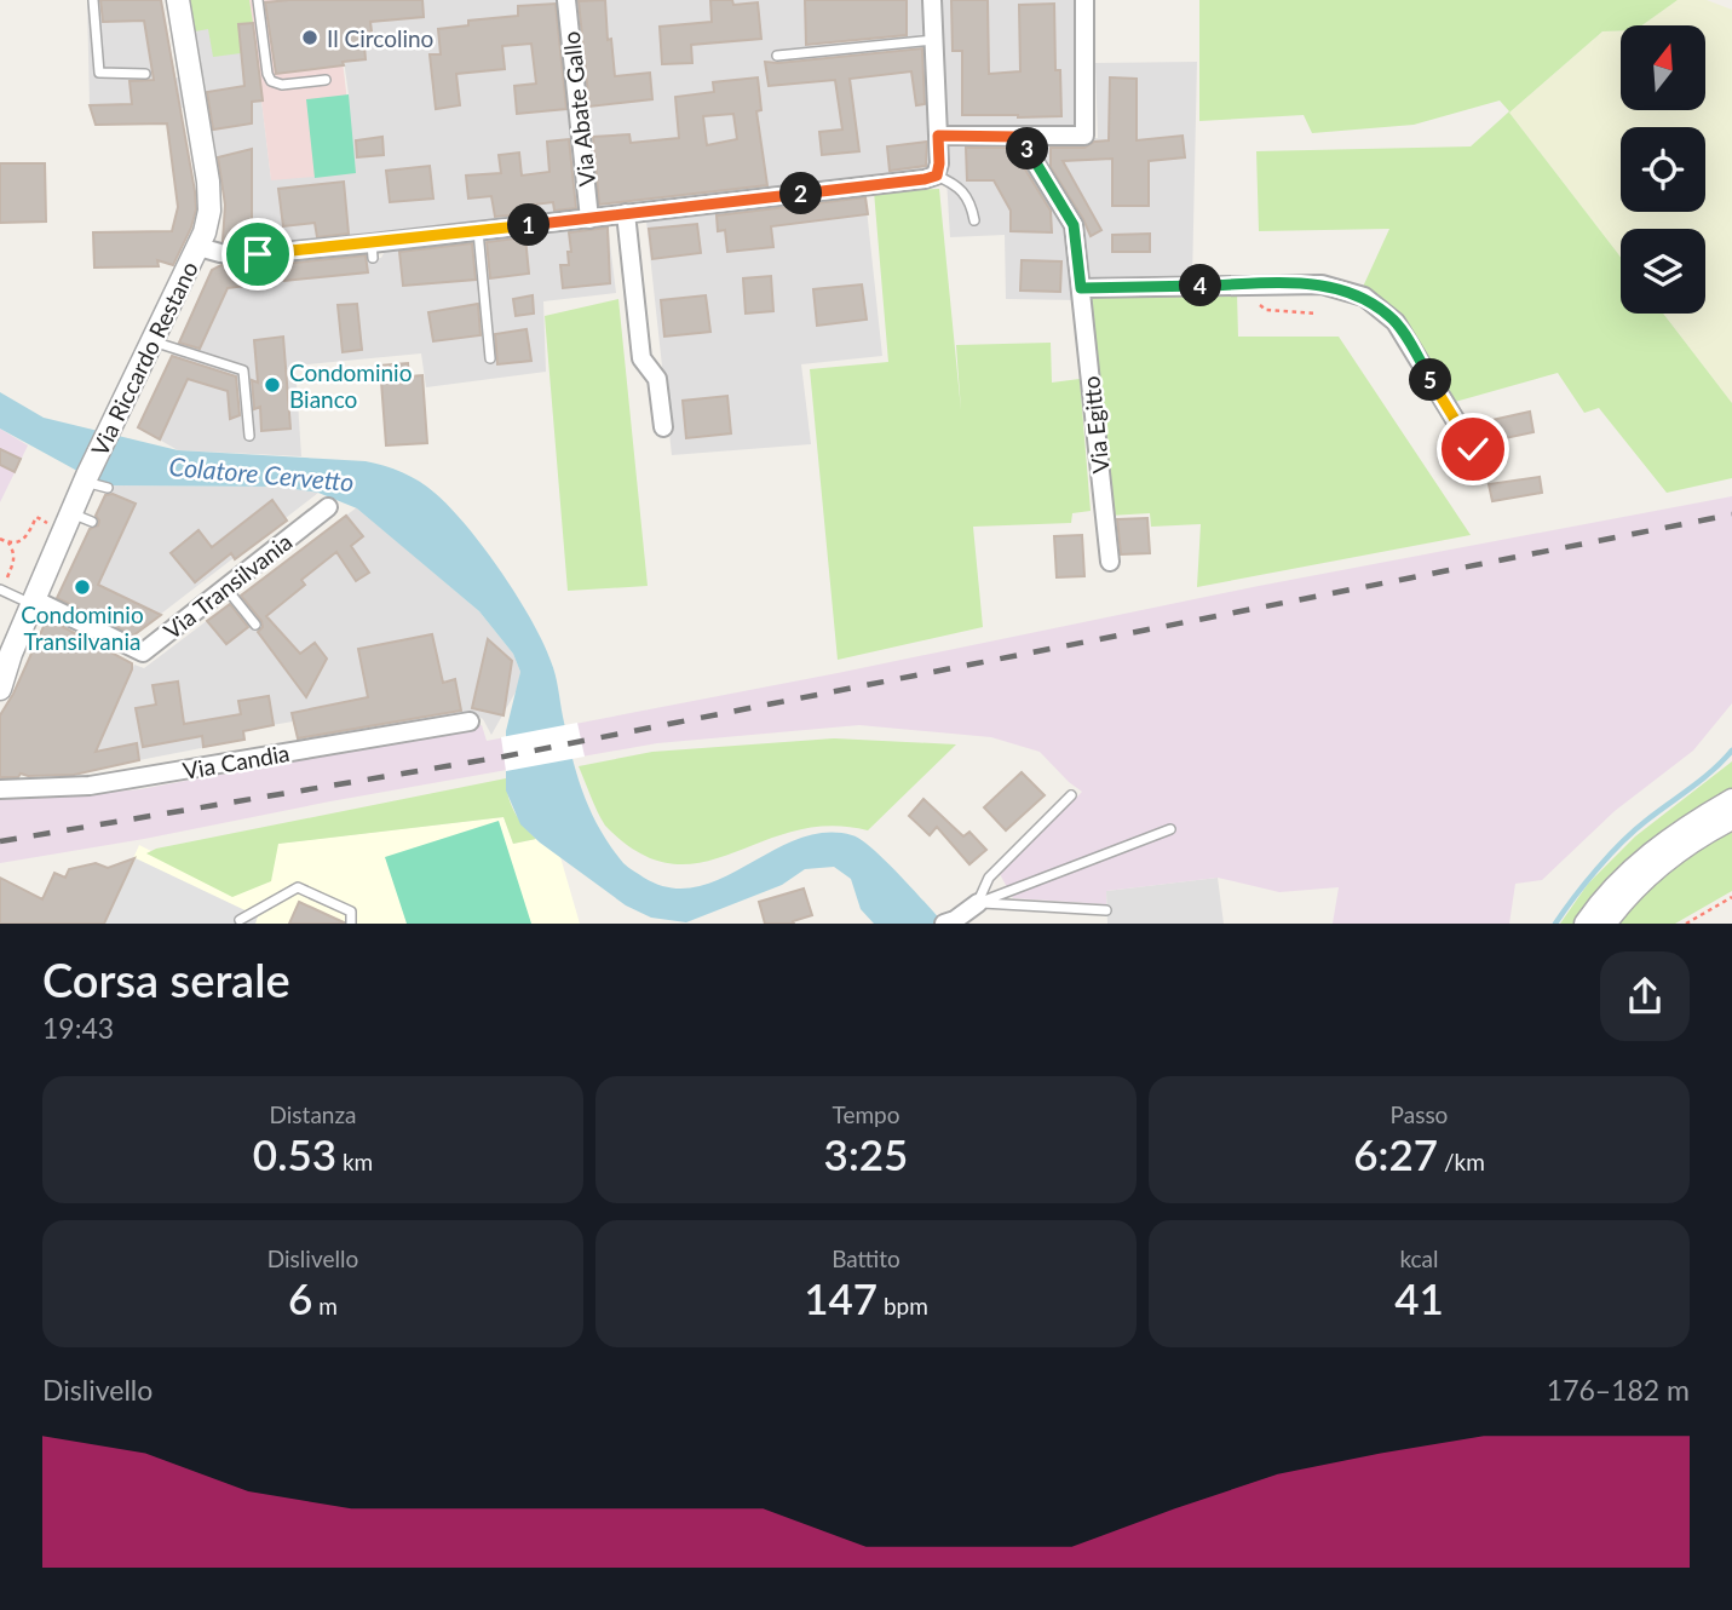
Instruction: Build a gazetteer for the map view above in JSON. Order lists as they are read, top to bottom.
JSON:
{
  "streets": {
    "street": [
      "Via Abate Gallo",
      "Via Riccardo Restano",
      "Via Egitto",
      "Via Transilvania",
      "Via Candia"
    ]
  },
  "crossings": [
    ["Via Riccardo Restano", "Via Transilvania"]
  ],
  "water": ["Colatore Cervetto"],
  "places": ["Il Circolino", "Condominio Bianco", "Condominio Transilvania"],
  "north": "top",
  "page": {
    "pins": [
      "3",
      "2",
      "1",
      "4",
      "5"
    ],
    "heading": ["Corsa serale", "19:43"],
    "stats": [
      ["Distanza", "0.53 km"],
      ["Tempo", "3:25"],
      ["Passo", "6:27 /km"],
      ["Dislivello", "6 m"],
      ["Battito", "147 bpm"],
      ["kcal", "41"]
    ],
    "chart": ["Dislivello", "176–182 m"]
  }
}
